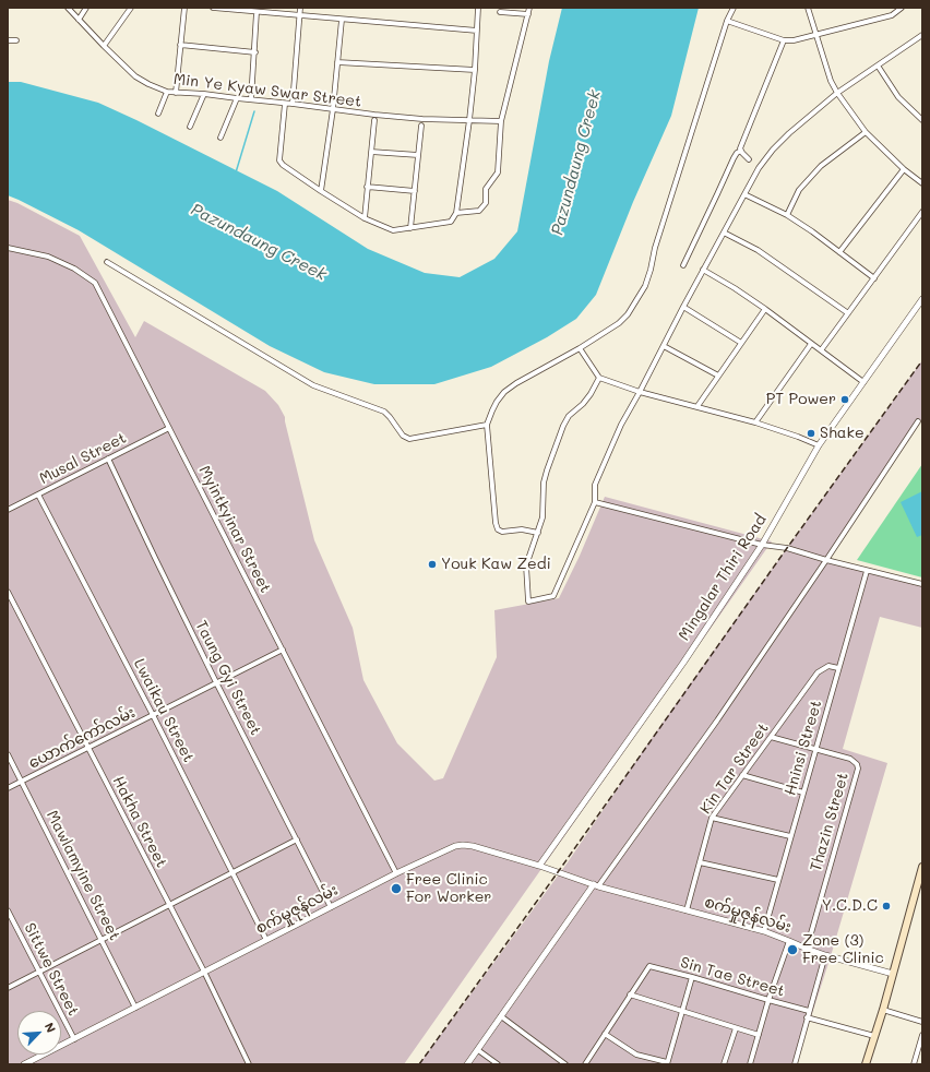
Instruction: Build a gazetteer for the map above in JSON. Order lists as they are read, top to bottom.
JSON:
{
  "streets": {
    "street": [
      "Min Ye Kyaw Swar Street",
      "Musal Street",
      "Myintkyinar Street",
      "Mingalar Thiri Road",
      "Taung Gyi Street",
      "Lwaikau Street",
      "ယောက်ကော်လမ်း",
      "Hninsi Street",
      "Kin Tar Street",
      "Hakha Street",
      "Thazin Street",
      "Mawlamyine Street",
      "စက်မှုဇုန်လမ်း",
      "Sittwe Street",
      "Sin Tae Street"
    ]
  },
  "crossings": [
    ["Musal Street", "Myintkyinar Street"],
    ["Musal Street", "Taung Gyi Street"],
    ["Musal Street", "Lwaikau Street"],
    ["Myintkyinar Street", "ယောက်ကော်လမ်း"],
    ["Myintkyinar Street", "စက်မှုဇုန်လမ်း"],
    ["Mingalar Thiri Road", "စက်မှုဇုန်လမ်း"],
    ["Taung Gyi Street", "ယောက်ကော်လမ်း"],
    ["Taung Gyi Street", "စက်မှုဇုန်လမ်း"],
    ["Lwaikau Street", "ယောက်ကော်လမ်း"],
    ["Lwaikau Street", "စက်မှုဇုန်လမ်း"],
    ["ယောက်ကော်လမ်း", "Hakha Street"],
    ["ယောက်ကော်လမ်း", "Mawlamyine Street"],
    ["Hninsi Street", "Kin Tar Street"],
    ["Hninsi Street", "Thazin Street"],
    ["Hninsi Street", "စက်မှုဇုန်လမ်း"],
    ["Kin Tar Street", "Thazin Street"],
    ["Kin Tar Street", "စက်မှုဇုန်လမ်း"],
    ["Hakha Street", "စက်မှုဇုန်လမ်း"],
    ["Thazin Street", "စက်မှုဇုန်လမ်း"],
    ["Mawlamyine Street", "စက်မှုဇုန်လမ်း"],
    ["စက်မှုဇုန်လမ်း", "Sittwe Street"]
  ],
  "water": ["Pazundaung Creek"],
  "places": [
    "PT Power",
    "Shake",
    "Youk Kaw Zedi",
    "Free Clinic For Worker",
    "Y.C.D.C",
    "Zone (3) Free Clinic"
  ],
  "north": "top right"
}
